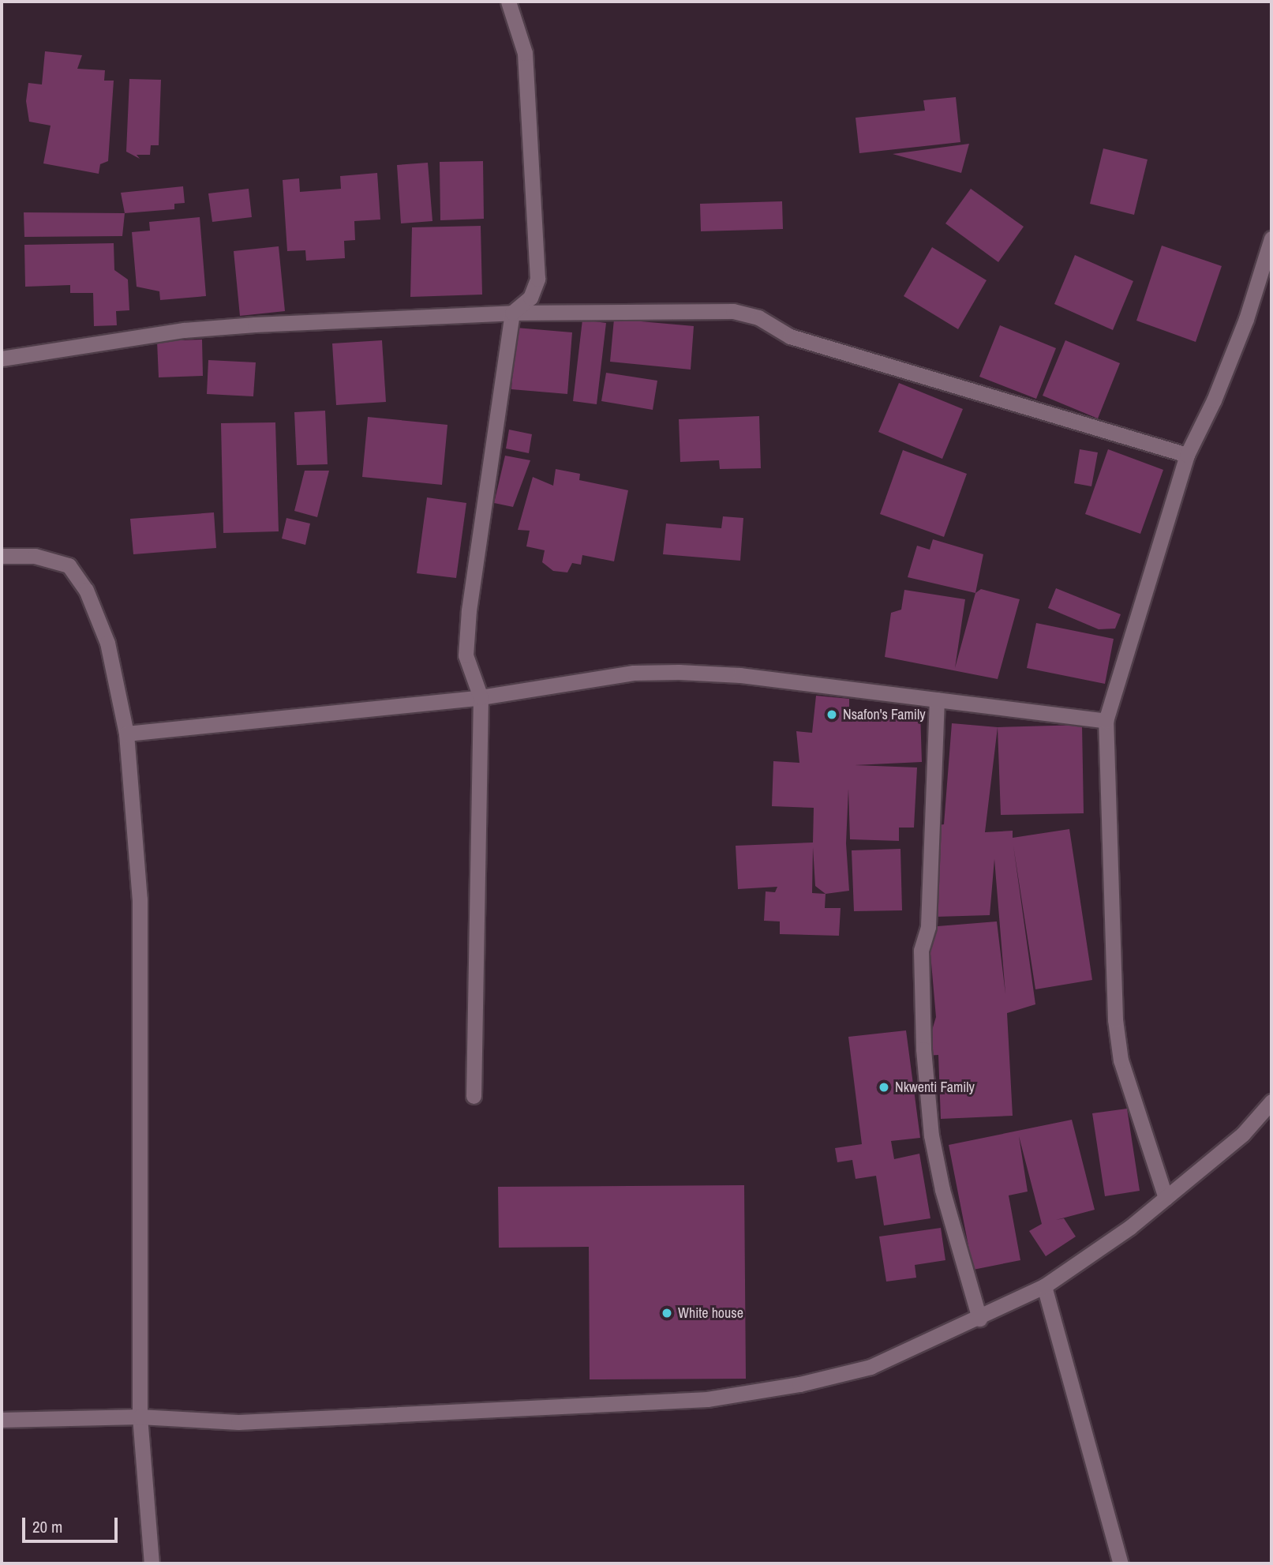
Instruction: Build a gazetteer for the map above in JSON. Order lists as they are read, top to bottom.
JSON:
{
  "places": ["Nsafon's Family", "Nkwenti Family", "White house"],
  "scale_bar": "20 m"
}
